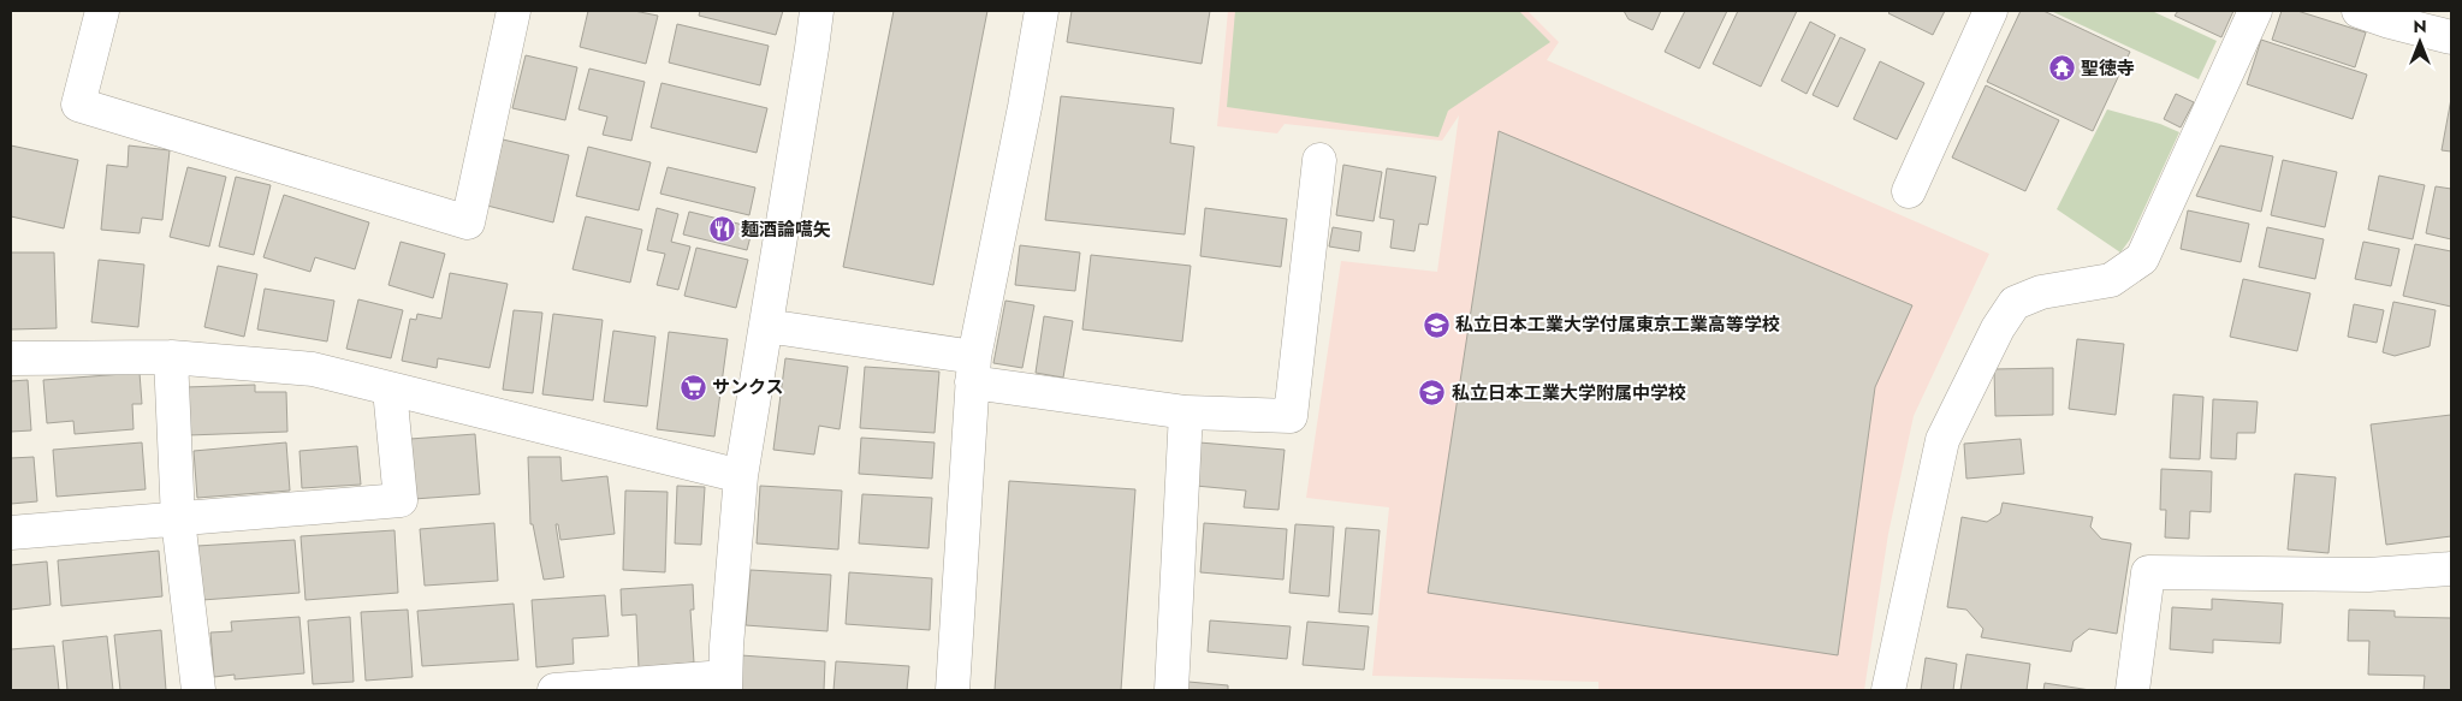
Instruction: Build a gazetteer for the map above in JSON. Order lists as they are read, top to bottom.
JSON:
{
  "places": {
    "temple": ["聖徳寺"],
    "restaurant": ["麺酒論嚆矢"],
    "school or university": ["私立日本工業大学付属東京工業高等学校", "私立日本工業大学附属中学校"],
    "supermarket": ["サンクス"]
  },
  "north": "top"
}
